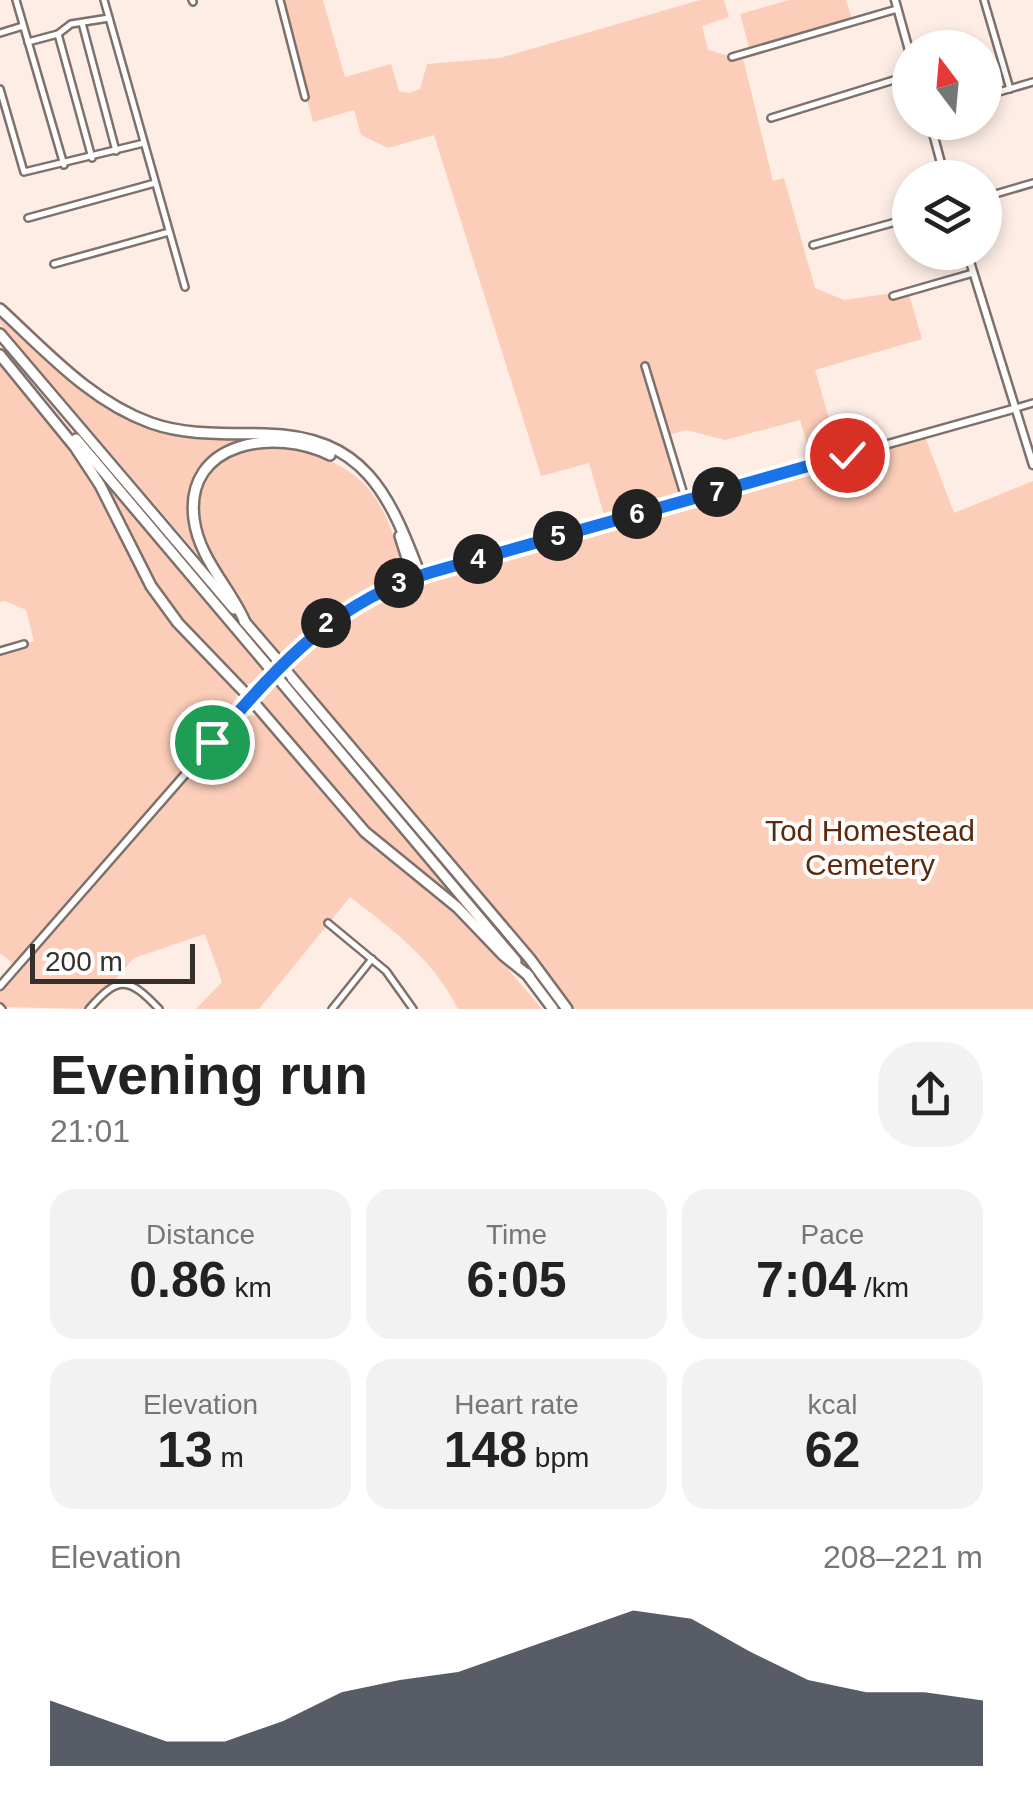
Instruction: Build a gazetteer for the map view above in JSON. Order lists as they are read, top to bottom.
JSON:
{
  "parks": ["Tod Homestead Cemetery"],
  "scale_bar": "200 m",
  "north": "top",
  "page": {
    "pins": [
      "7",
      "6",
      "5",
      "4",
      "3",
      "2"
    ],
    "scale": "200 m",
    "heading": ["Evening run", "21:01"],
    "stats": [
      ["Distance", "0.86 km"],
      ["Time", "6:05"],
      ["Pace", "7:04 /km"],
      ["Elevation", "13 m"],
      ["Heart rate", "148 bpm"],
      ["kcal", "62"]
    ],
    "chart": ["Elevation", "208–221 m"]
  }
}
